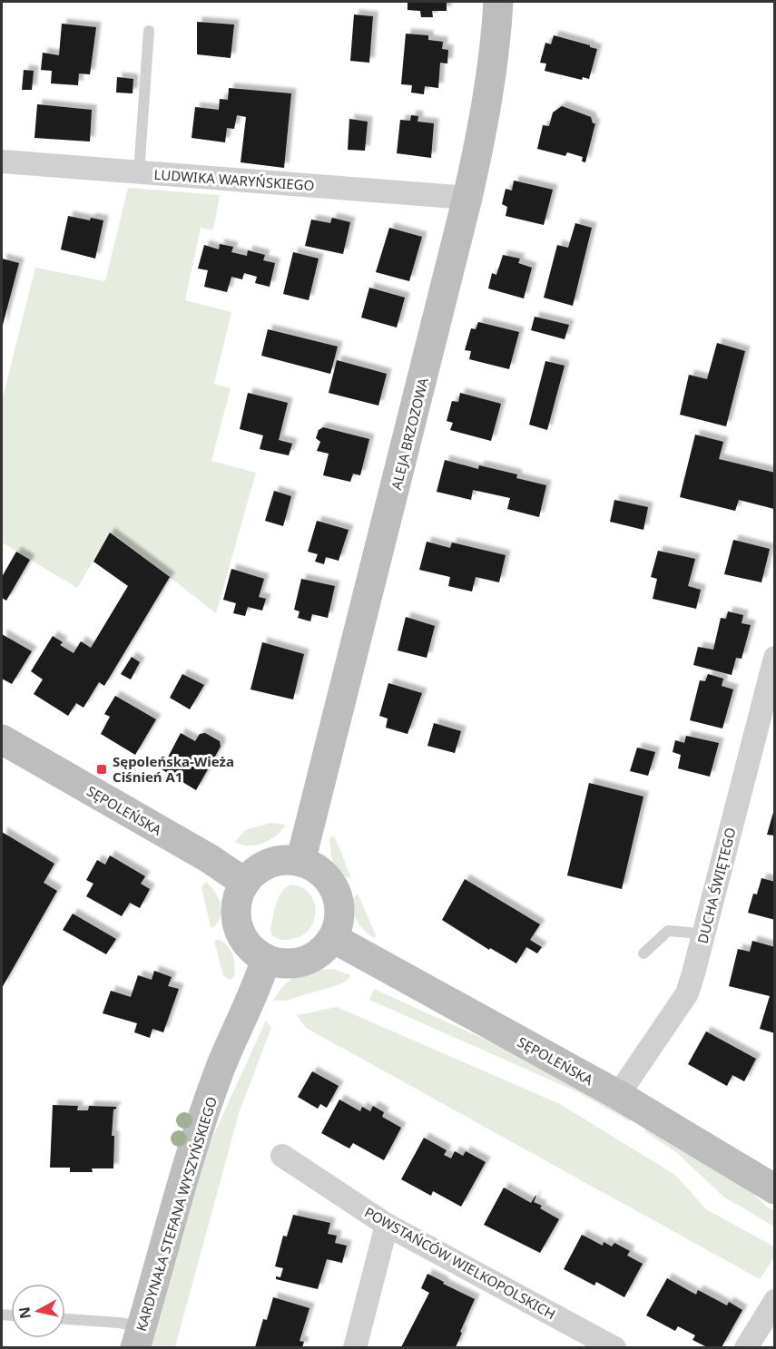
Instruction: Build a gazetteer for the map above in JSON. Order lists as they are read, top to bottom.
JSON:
{
  "streets": {
    "street": [
      "LUDWIKA WARYŃSKIEGO",
      "ALEJA BRZOZOWA",
      "SĘPOLEŃSKA",
      "DUCHA ŚWIĘTEGO",
      "KARDYNAŁA STEFANA WYSZYŃSKIEGO",
      "POWSTAŃCÓW WIELKOPOLSKICH"
    ]
  },
  "crossings": [
    ["LUDWIKA WARYŃSKIEGO", "ALEJA BRZOZOWA"],
    ["ALEJA BRZOZOWA", "SĘPOLEŃSKA"],
    ["ALEJA BRZOZOWA", "KARDYNAŁA STEFANA WYSZYŃSKIEGO"],
    ["SĘPOLEŃSKA", "DUCHA ŚWIĘTEGO"],
    ["SĘPOLEŃSKA", "KARDYNAŁA STEFANA WYSZYŃSKIEGO"]
  ],
  "places": {
    "transit": ["Sępoleńska-Wieża Ciśnień A1"]
  },
  "north": "left"
}
